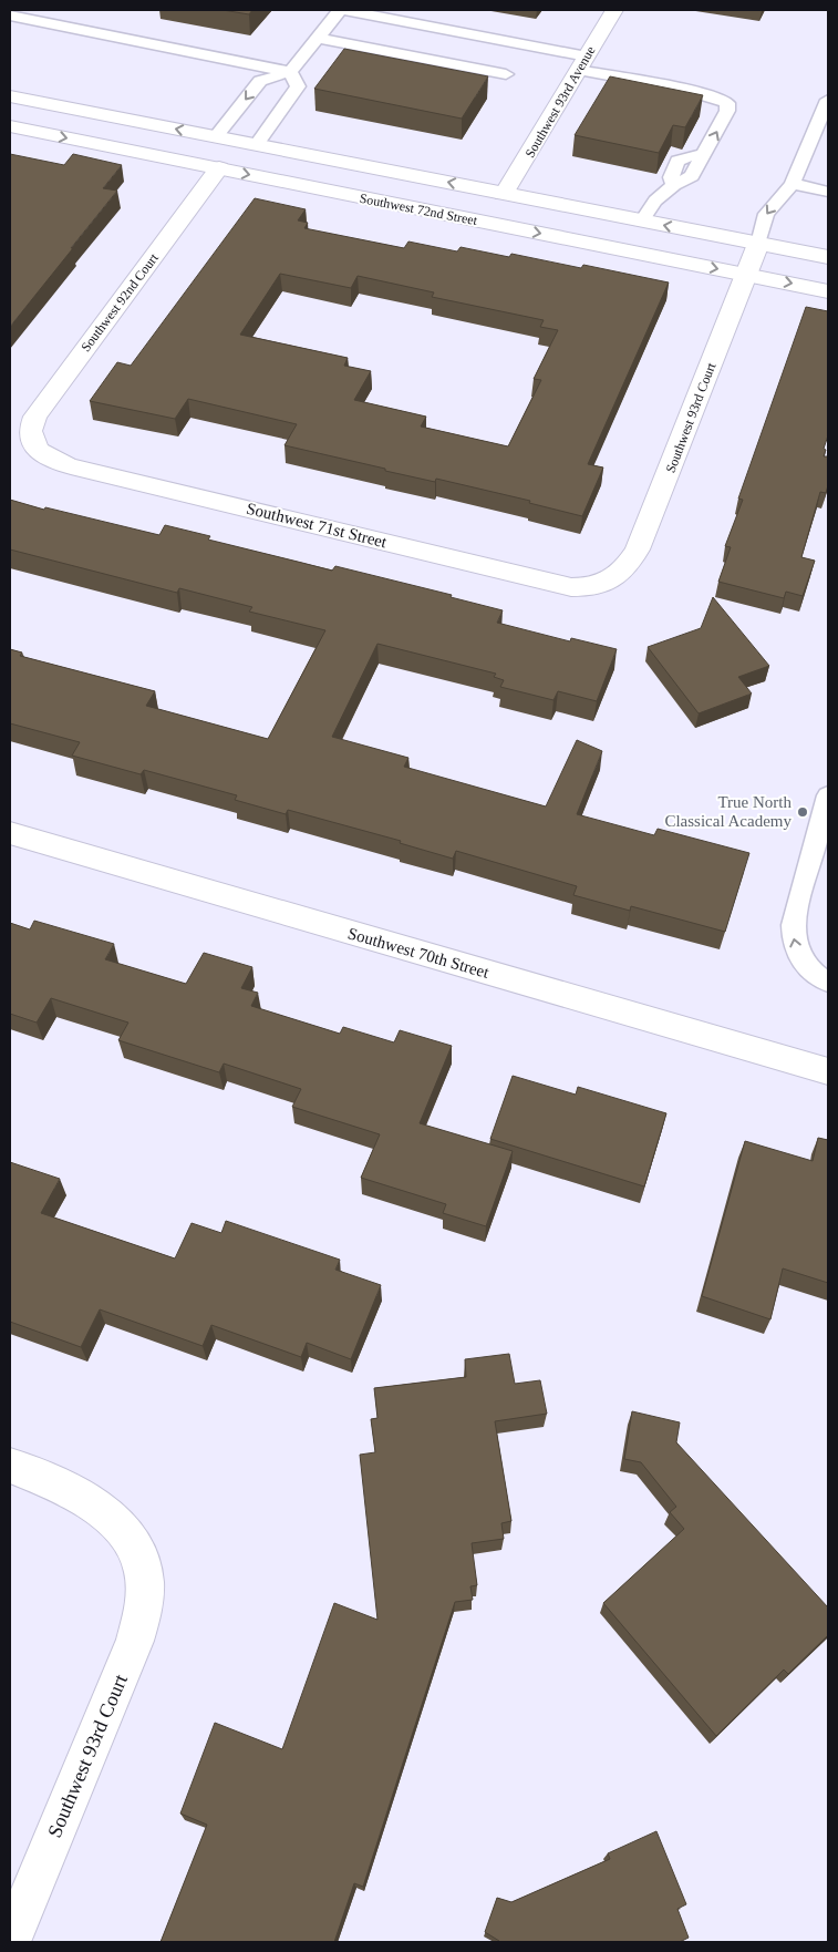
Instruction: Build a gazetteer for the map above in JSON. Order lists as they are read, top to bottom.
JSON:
{
  "streets": {
    "street": [
      "Southwest 93rd Avenue",
      "Southwest 72nd Street",
      "Southwest 92nd Court",
      "Southwest 93rd Court",
      "Southwest 71st Street",
      "Southwest 70th Street"
    ]
  },
  "crossings": [
    ["Southwest 93rd Avenue", "Southwest 72nd Street"],
    ["Southwest 72nd Street", "Southwest 92nd Court"],
    ["Southwest 72nd Street", "Southwest 93rd Court"],
    ["Southwest 92nd Court", "Southwest 71st Street"],
    ["Southwest 93rd Court", "Southwest 71st Street"]
  ],
  "places": ["True North Classical Academy"]
}
